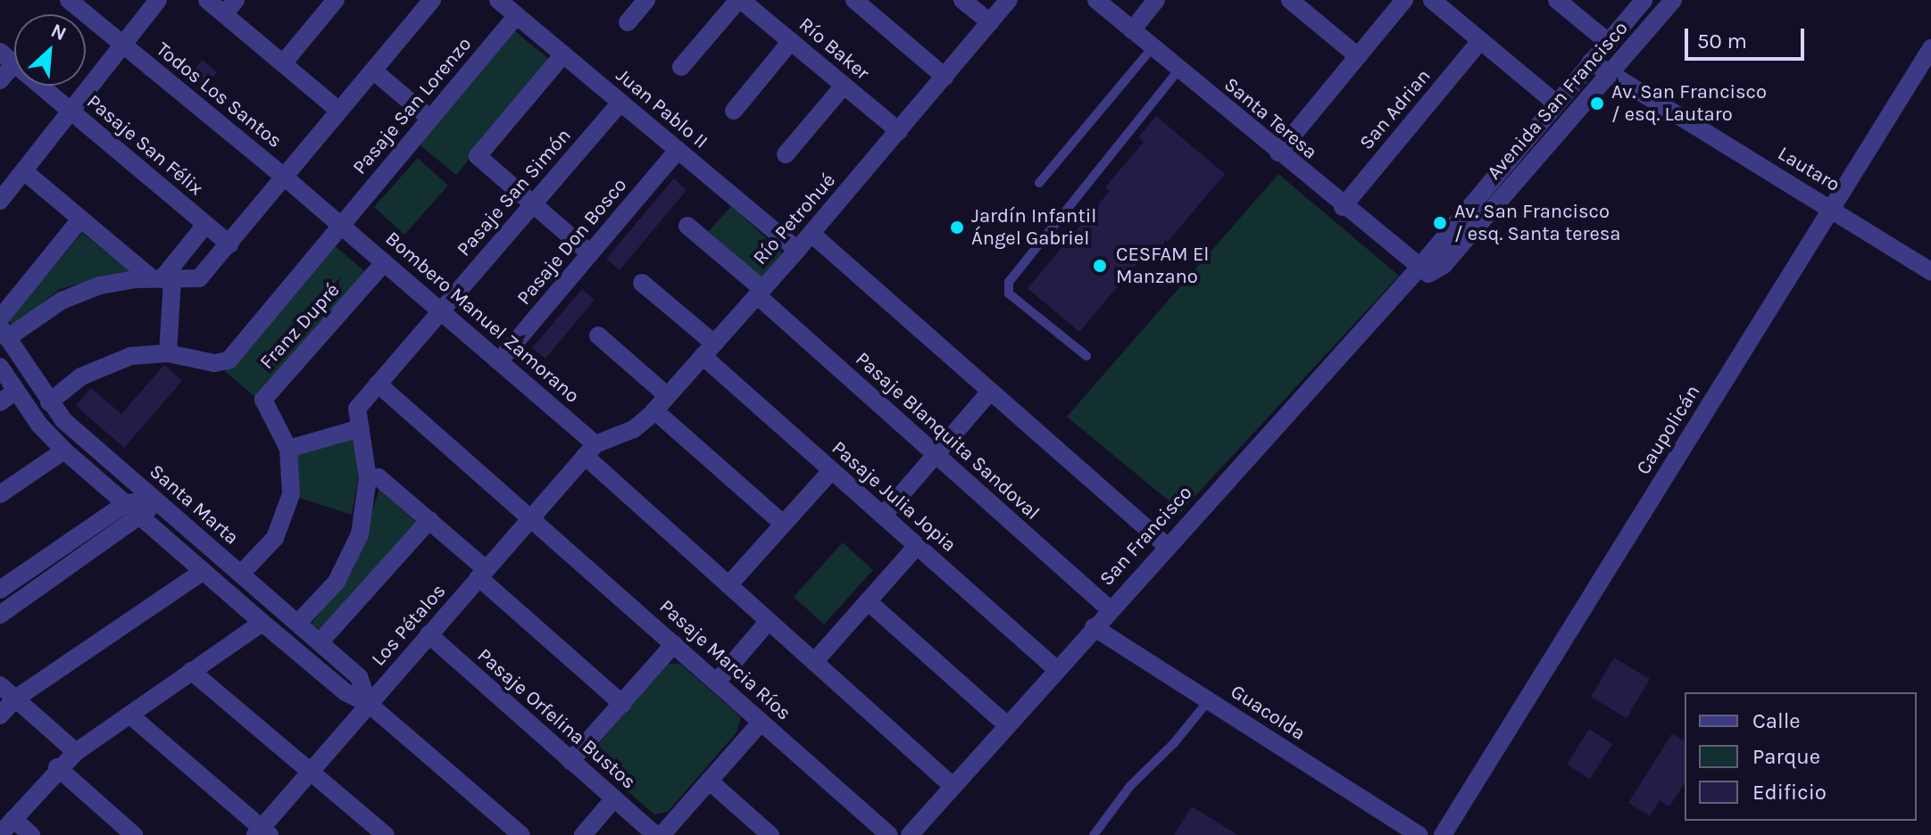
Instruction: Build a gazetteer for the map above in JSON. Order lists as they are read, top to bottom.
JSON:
{
  "streets": {
    "street": [
      "Río Baker",
      "Todos Los Santos",
      "Avenida San Francisco",
      "Pasaje San Lorenzo",
      "Juan Pablo II",
      "San Adrian",
      "Santa Teresa",
      "Pasaje San Félix",
      "Lautaro",
      "Pasaje San Simón",
      "Río Petrohué",
      "Pasaje Don Bosco",
      "Bombero Manuel Zamorano",
      "Franz Dupré",
      "Caupolicán",
      "Pasaje Blanquita Sandoval",
      "Pasaje Julia Jopia",
      "Santa Marta",
      "San Francisco",
      "Los Pétalos",
      "Pasaje Marcia Ríos",
      "Guacolda",
      "Pasaje Orfelina Bustos"
    ]
  },
  "crossings": [
    ["Río Baker", "Río Petrohué"],
    ["Todos Los Santos", "Pasaje San Lorenzo"],
    ["Todos Los Santos", "Bombero Manuel Zamorano"],
    ["Avenida San Francisco", "Santa Teresa"],
    ["Avenida San Francisco", "Lautaro"],
    ["Avenida San Francisco", "San Francisco"],
    ["Pasaje San Lorenzo", "Juan Pablo II"],
    ["Pasaje San Lorenzo", "Bombero Manuel Zamorano"],
    ["Juan Pablo II", "Pasaje San Simón"],
    ["Juan Pablo II", "Río Petrohué"],
    ["Juan Pablo II", "Pasaje Don Bosco"],
    ["San Adrian", "Santa Teresa"],
    ["Santa Teresa", "San Francisco"],
    ["Lautaro", "Caupolicán"],
    ["Pasaje San Simón", "Bombero Manuel Zamorano"],
    ["Pasaje San Simón", "Santa Marta"],
    ["Pasaje San Simón", "Pasaje Marcia Ríos"],
    ["Río Petrohué", "Bombero Manuel Zamorano"],
    ["Río Petrohué", "Pasaje Blanquita Sandoval"],
    ["Río Petrohué", "Pasaje Julia Jopia"],
    ["Río Petrohué", "Los Pétalos"],
    ["Pasaje Don Bosco", "Bombero Manuel Zamorano"],
    ["Bombero Manuel Zamorano", "Franz Dupré"],
    ["Bombero Manuel Zamorano", "San Francisco"],
    ["Bombero Manuel Zamorano", "Los Pétalos"],
    ["Franz Dupré", "Santa Marta"],
    ["Pasaje Blanquita Sandoval", "San Francisco"],
    ["Pasaje Julia Jopia", "San Francisco"],
    ["Santa Marta", "Los Pétalos"],
    ["San Francisco", "Guacolda"],
    ["Los Pétalos", "Pasaje Marcia Ríos"],
    ["Los Pétalos", "Pasaje Orfelina Bustos"]
  ],
  "places": [
    "Av. San Francisco / esq. Lautaro",
    "Av. San Francisco / esq. Santa teresa",
    "Jardín Infantil Ángel Gabriel",
    "CESFAM El Manzano"
  ],
  "legend": ["Calle", "Parque", "Edificio"],
  "scale_bar": "50 m",
  "north": "top right"
}
